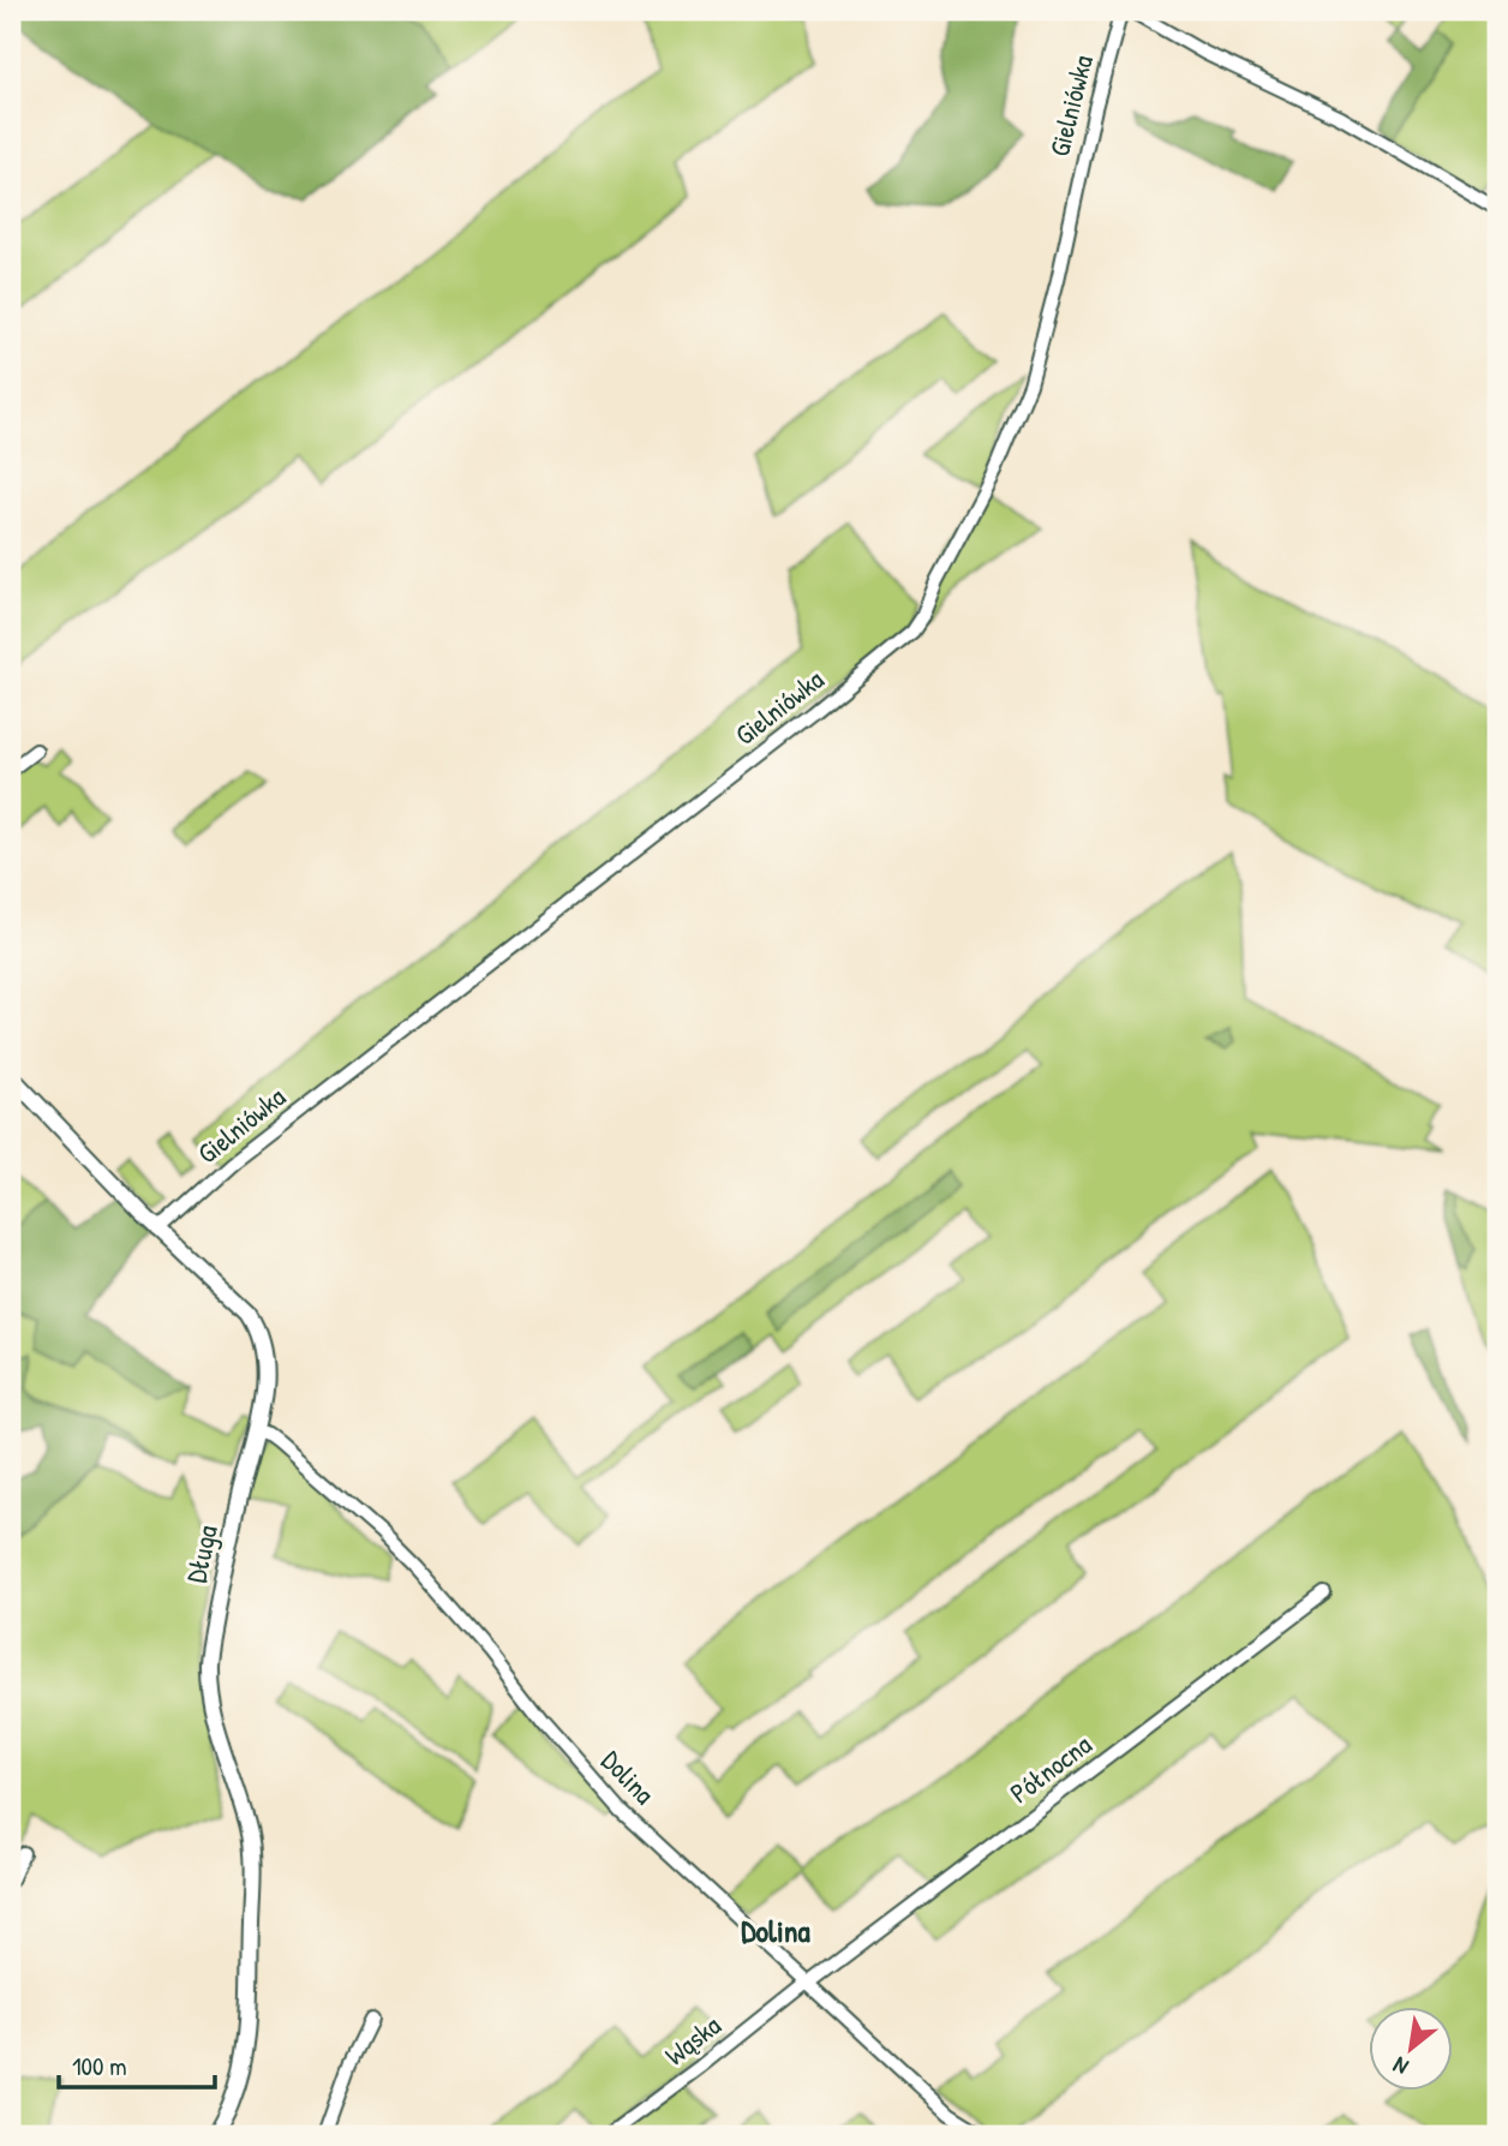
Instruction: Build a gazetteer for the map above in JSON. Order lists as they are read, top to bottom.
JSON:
{
  "streets": {
    "street": [
      "Gielniówka",
      "Długa",
      "Północna",
      "Dolina",
      "Wąska"
    ]
  },
  "crossings": [
    ["Gielniówka", "Długa"],
    ["Długa", "Dolina"],
    ["Północna", "Dolina"],
    ["Północna", "Wąska"],
    ["Dolina", "Wąska"]
  ],
  "districts": ["Dolina"],
  "scale_bar": "100 m",
  "north": "bottom left"
}
